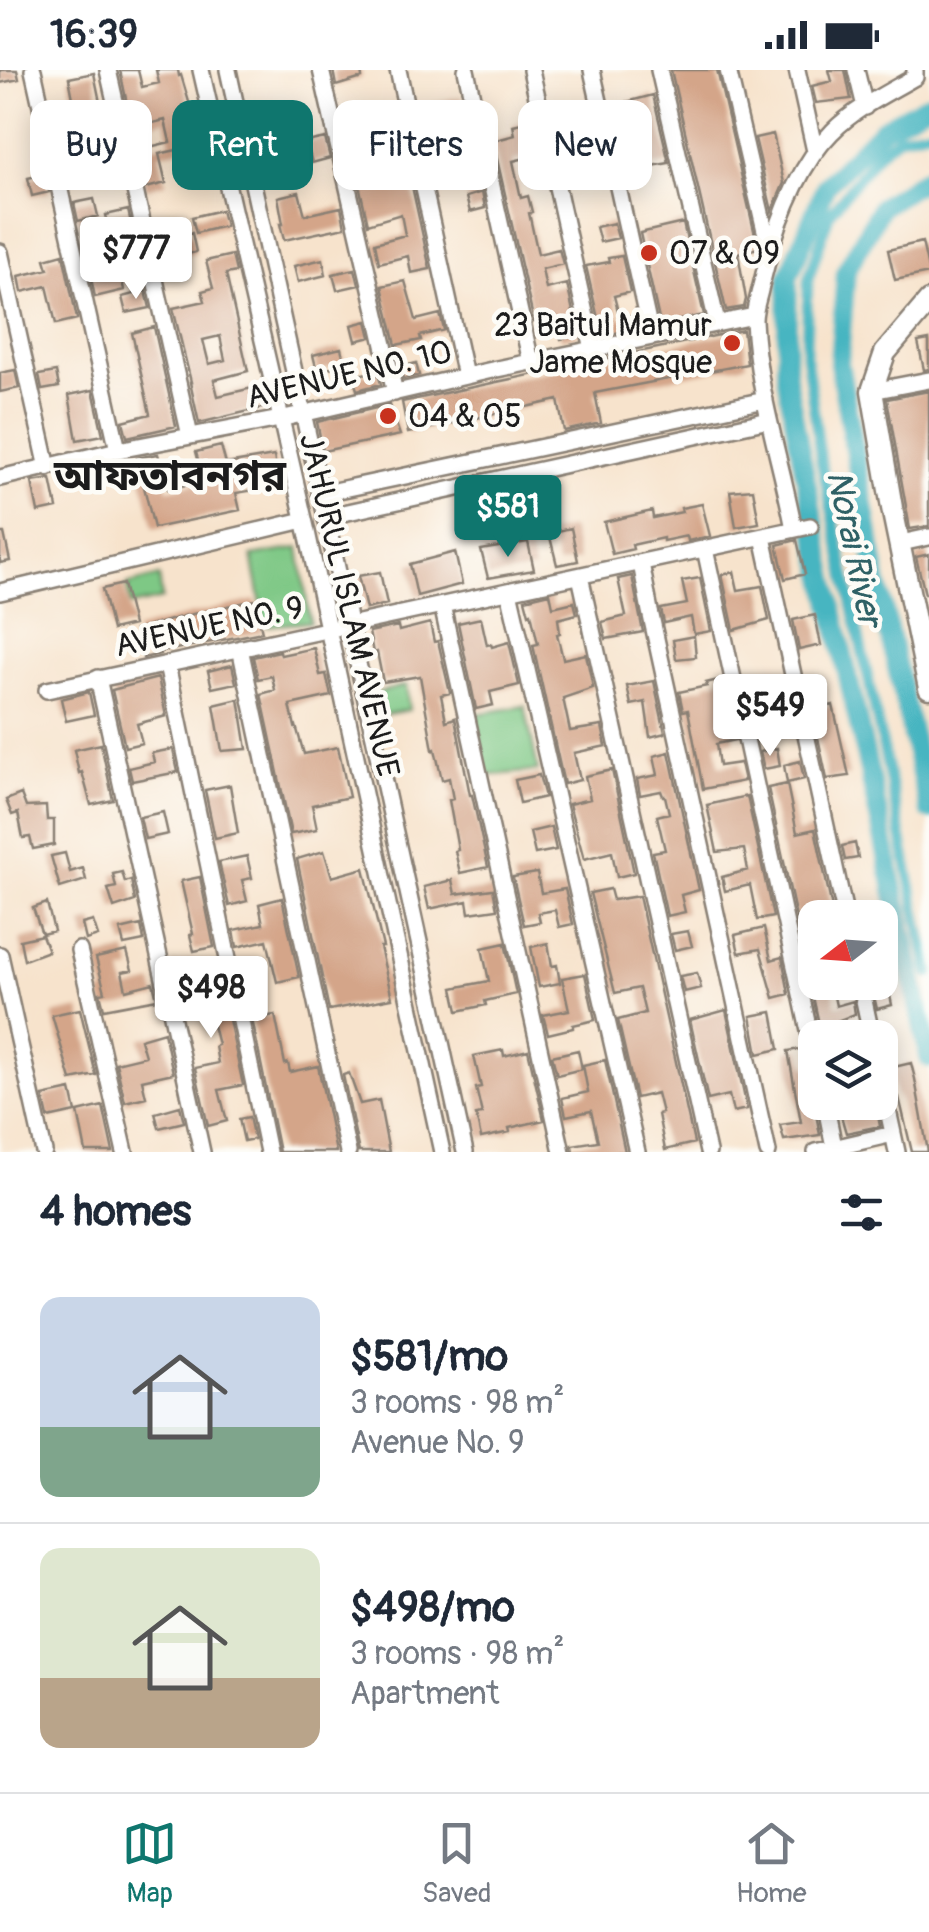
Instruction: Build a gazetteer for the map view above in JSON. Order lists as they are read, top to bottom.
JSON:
{
  "streets": {
    "street": ["AVENUE NO. 10", "JAHURUL ISLAM AVENUE", "AVENUE NO. 9"]
  },
  "crossings": [
    ["AVENUE NO. 10", "JAHURUL ISLAM AVENUE"],
    ["JAHURUL ISLAM AVENUE", "AVENUE NO. 9"]
  ],
  "districts": ["আফতাবনগর"],
  "water": ["Norai River"],
  "places": ["07 & 09", "23 Baitul Mamur Jame Mosque", "04 & 05"],
  "north": "left",
  "page": {
    "status": "16:39",
    "chip": [
      "Buy",
      "Rent",
      "Filters",
      "New"
    ],
    "price": [
      "$777",
      "$581",
      "$549",
      "$498"
    ],
    "heading": "4 homes",
    "list": [
      {
        "name": "$581/mo",
        "note": "3 rooms · 98 m² · Avenue No. 9"
      },
      {
        "name": "$498/mo",
        "note": "3 rooms · 98 m² · Apartment"
      }
    ],
    "tabs": ["Map", "Saved", "Home"]
  }
}
